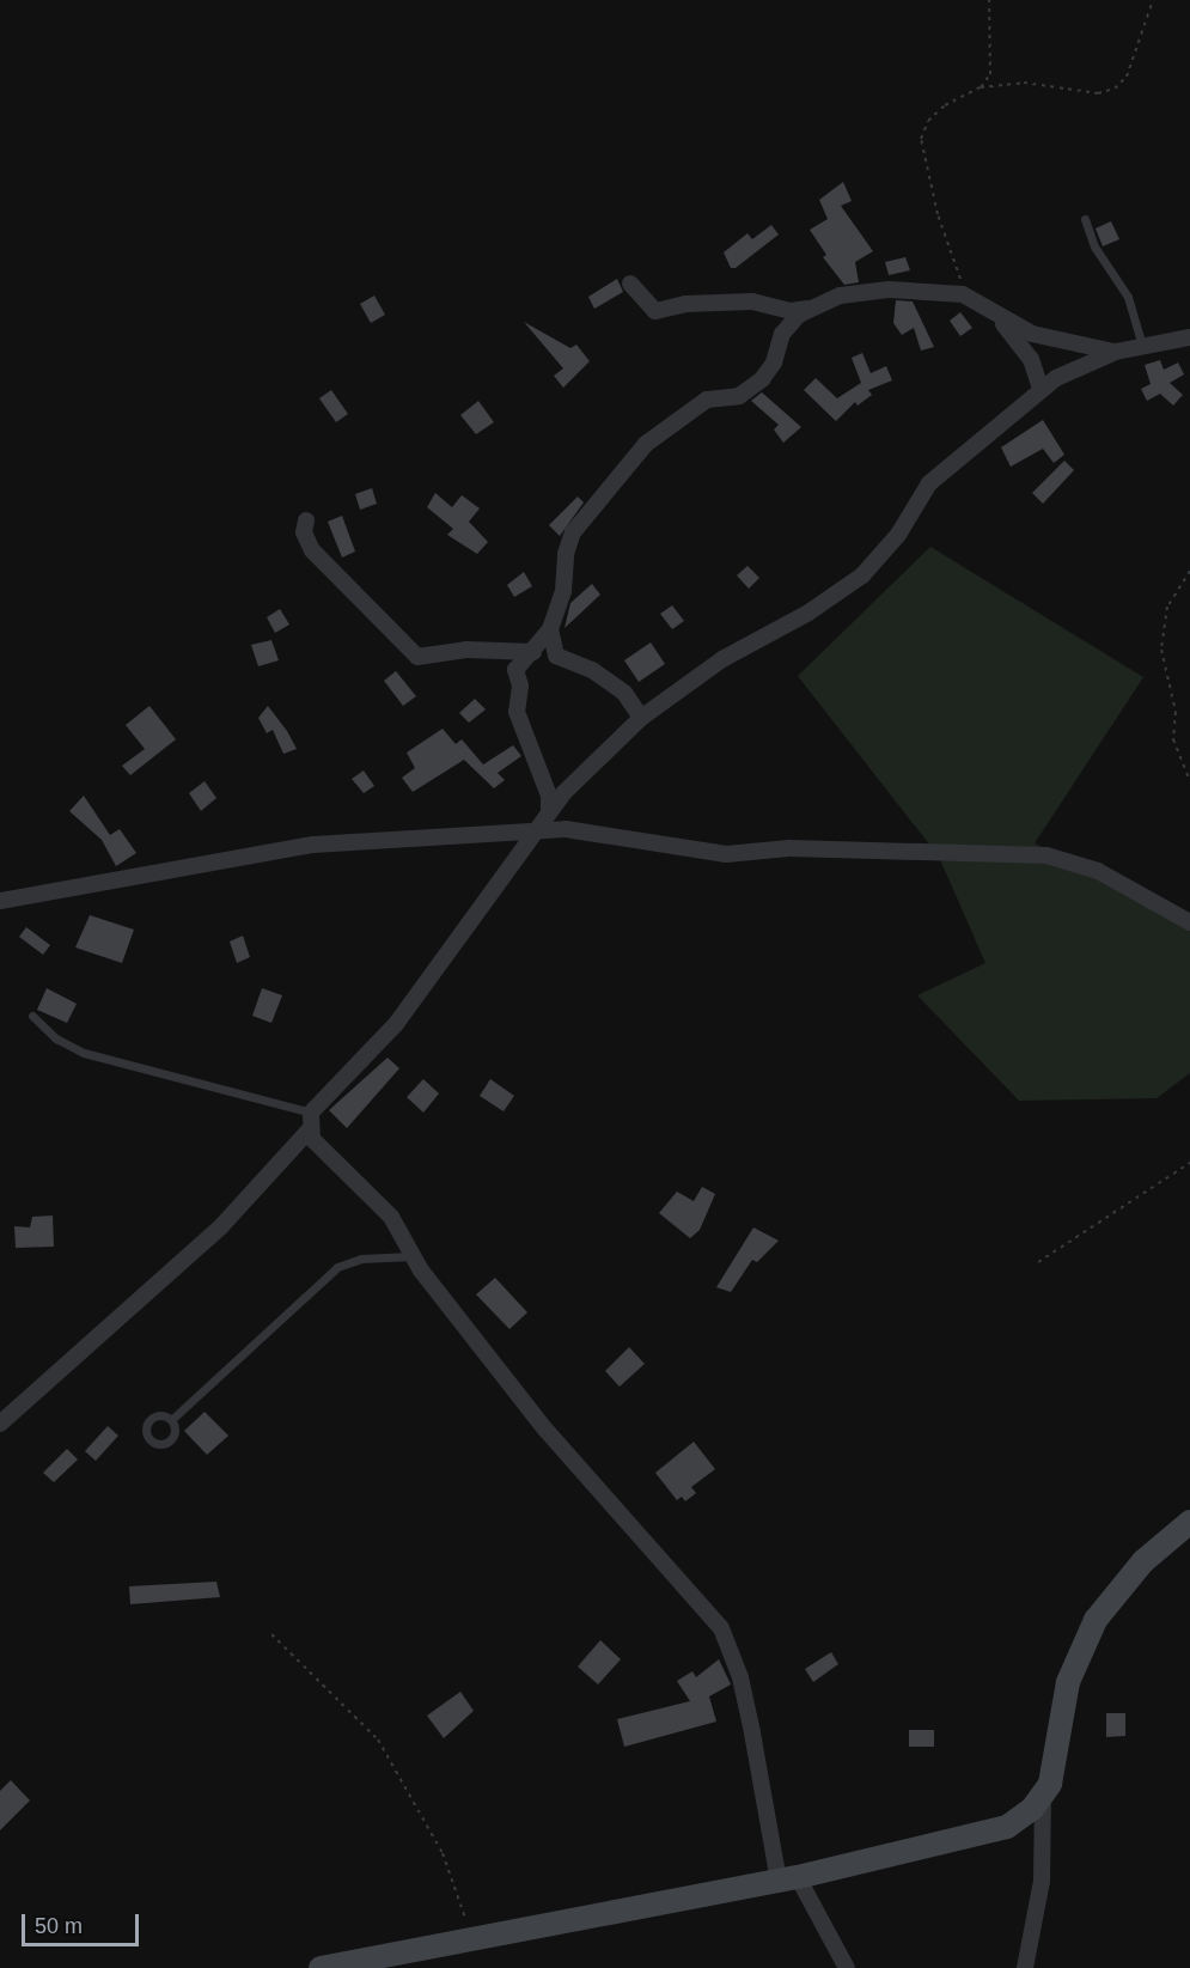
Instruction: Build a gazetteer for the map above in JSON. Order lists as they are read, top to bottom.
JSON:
{
  "scale_bar": "50 m"
}
